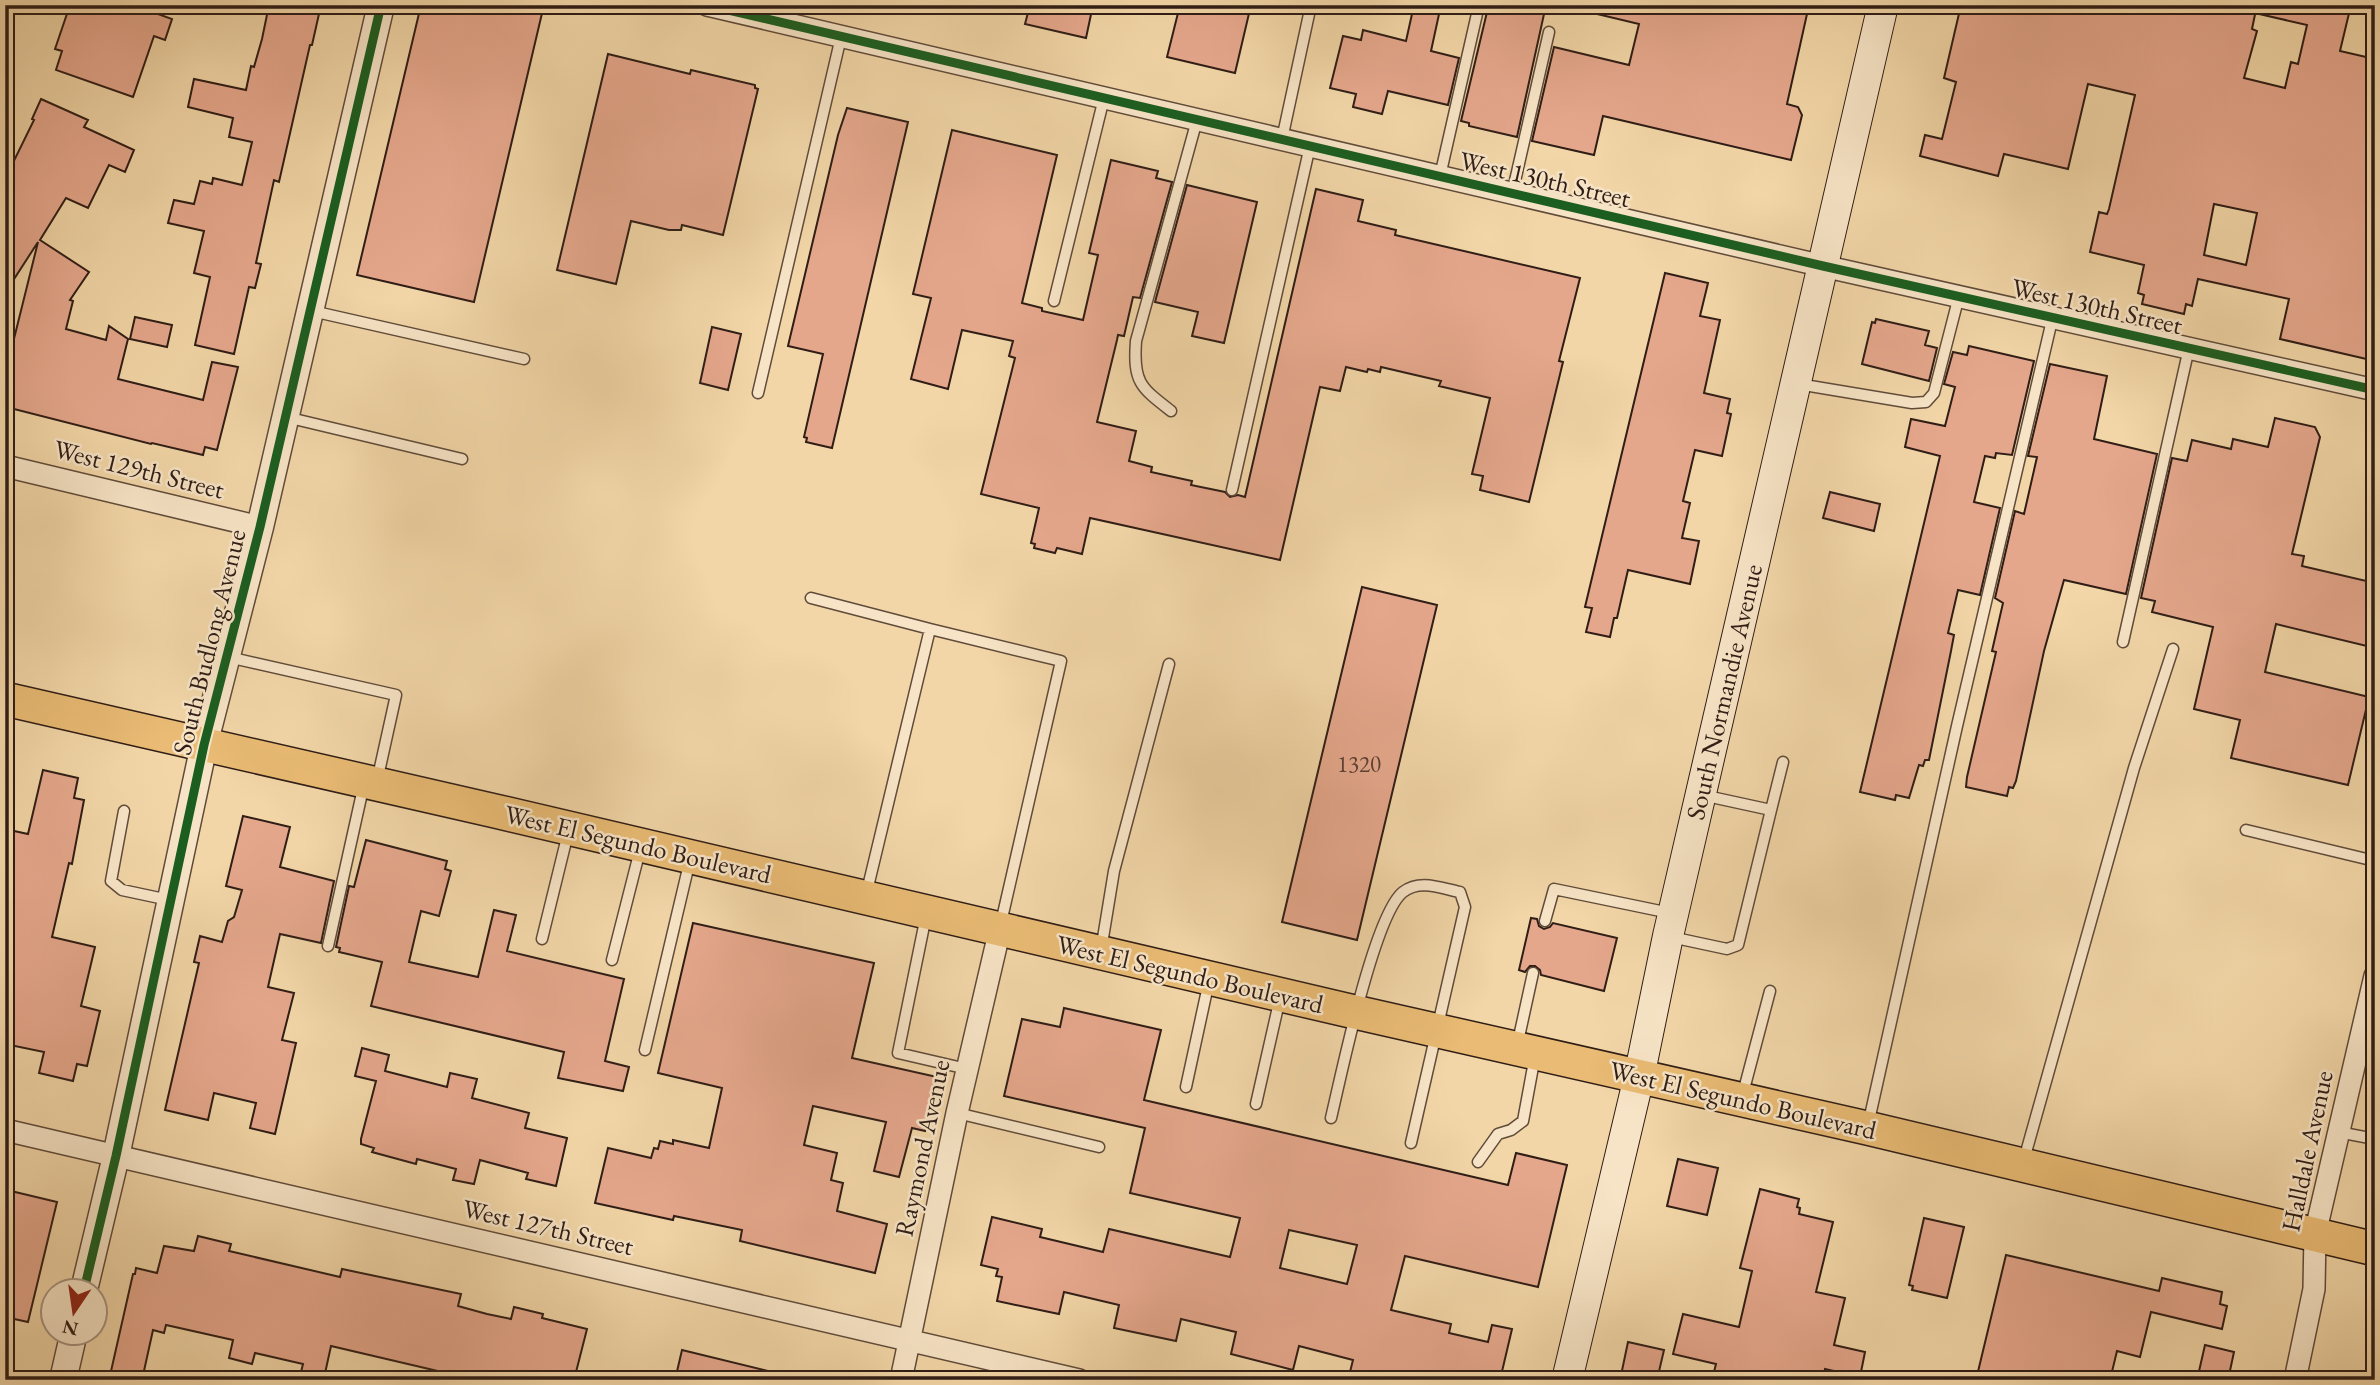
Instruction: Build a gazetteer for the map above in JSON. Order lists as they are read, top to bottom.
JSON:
{
  "streets": {
    "main road": ["South Normandie Avenue", "West El Segundo Boulevard"],
    "street": [
      "West 130th Street",
      "West 129th Street",
      "South Budlong Avenue",
      "Raymond Avenue",
      "Halldale Avenue",
      "West 127th Street"
    ]
  },
  "crossings": [
    ["West 130th Street", "South Normandie Avenue"],
    ["West 129th Street", "South Budlong Avenue"],
    ["South Budlong Avenue", "West El Segundo Boulevard"],
    ["South Budlong Avenue", "West 127th Street"],
    ["South Normandie Avenue", "West El Segundo Boulevard"],
    ["West El Segundo Boulevard", "Raymond Avenue"],
    ["West El Segundo Boulevard", "Halldale Avenue"],
    ["Raymond Avenue", "West 127th Street"]
  ],
  "house_numbers": ["1320"],
  "north": "bottom"
}
